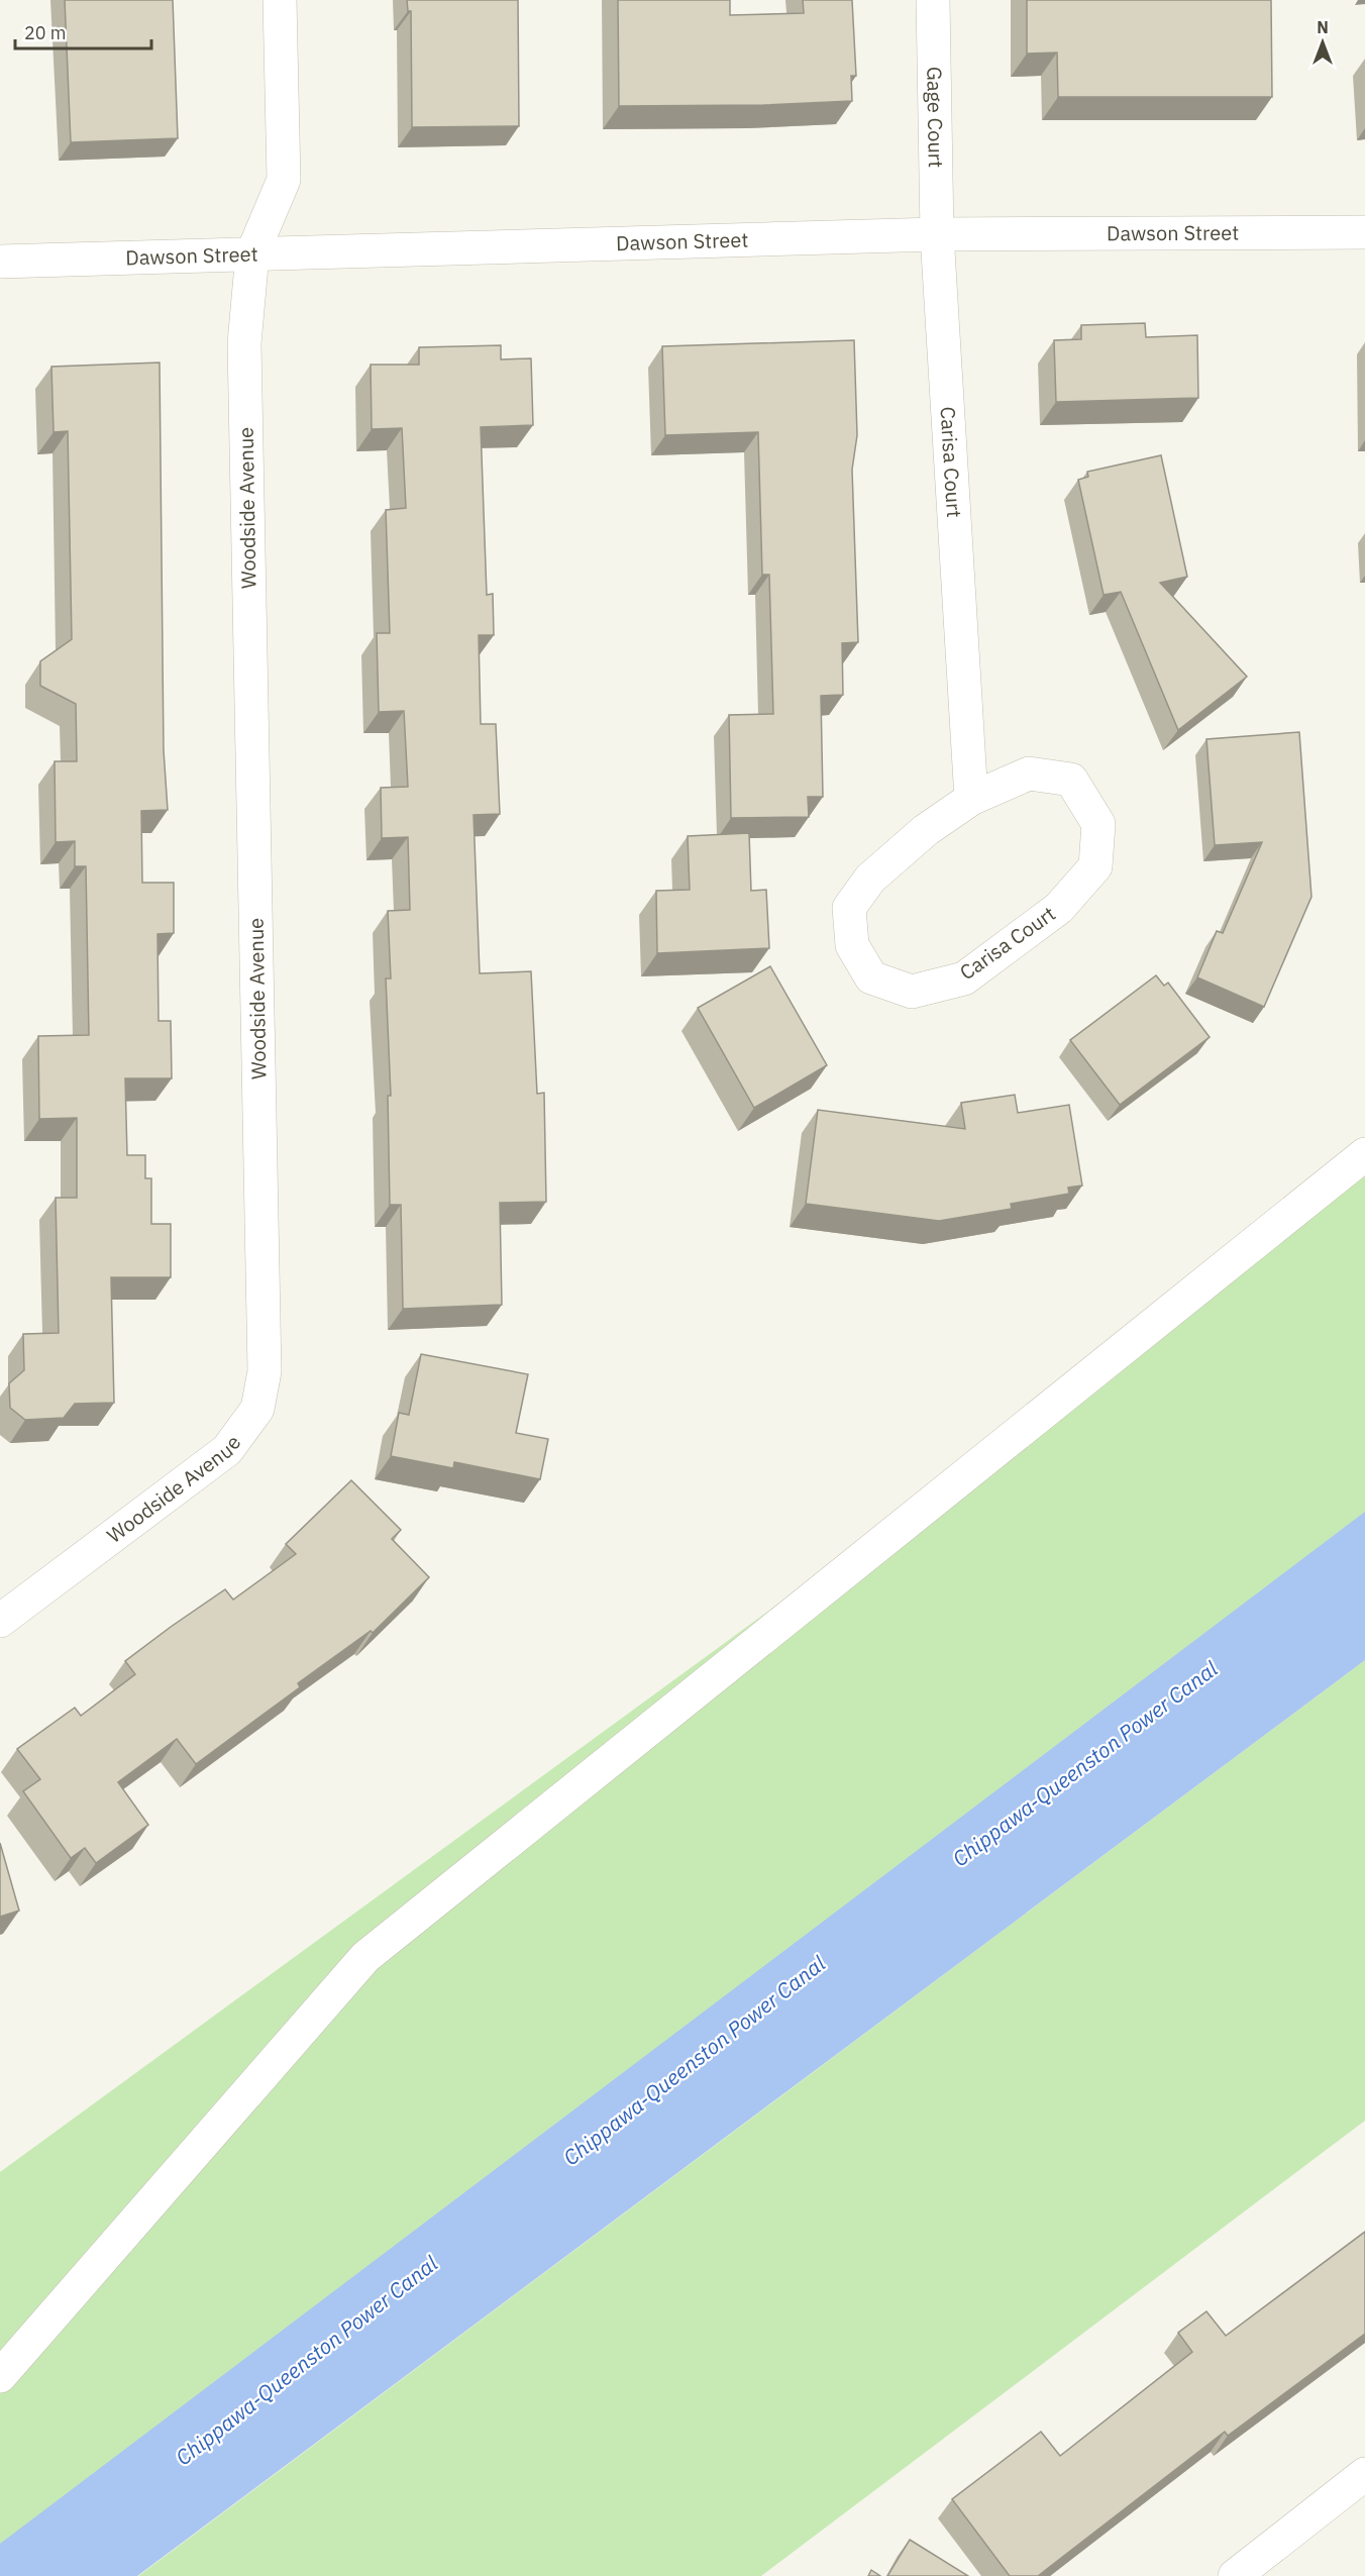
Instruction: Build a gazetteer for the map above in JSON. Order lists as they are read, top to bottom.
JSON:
{
  "streets": {
    "street": [
      "Gage Court",
      "Dawson Street",
      "Carisa Court",
      "Woodside Avenue"
    ]
  },
  "crossings": [
    ["Gage Court", "Dawson Street"],
    ["Gage Court", "Carisa Court"],
    ["Dawson Street", "Carisa Court"],
    ["Dawson Street", "Woodside Avenue"]
  ],
  "water": ["Chippawa-Queenston Power Canal"],
  "scale_bar": "20 m",
  "north": "top"
}
